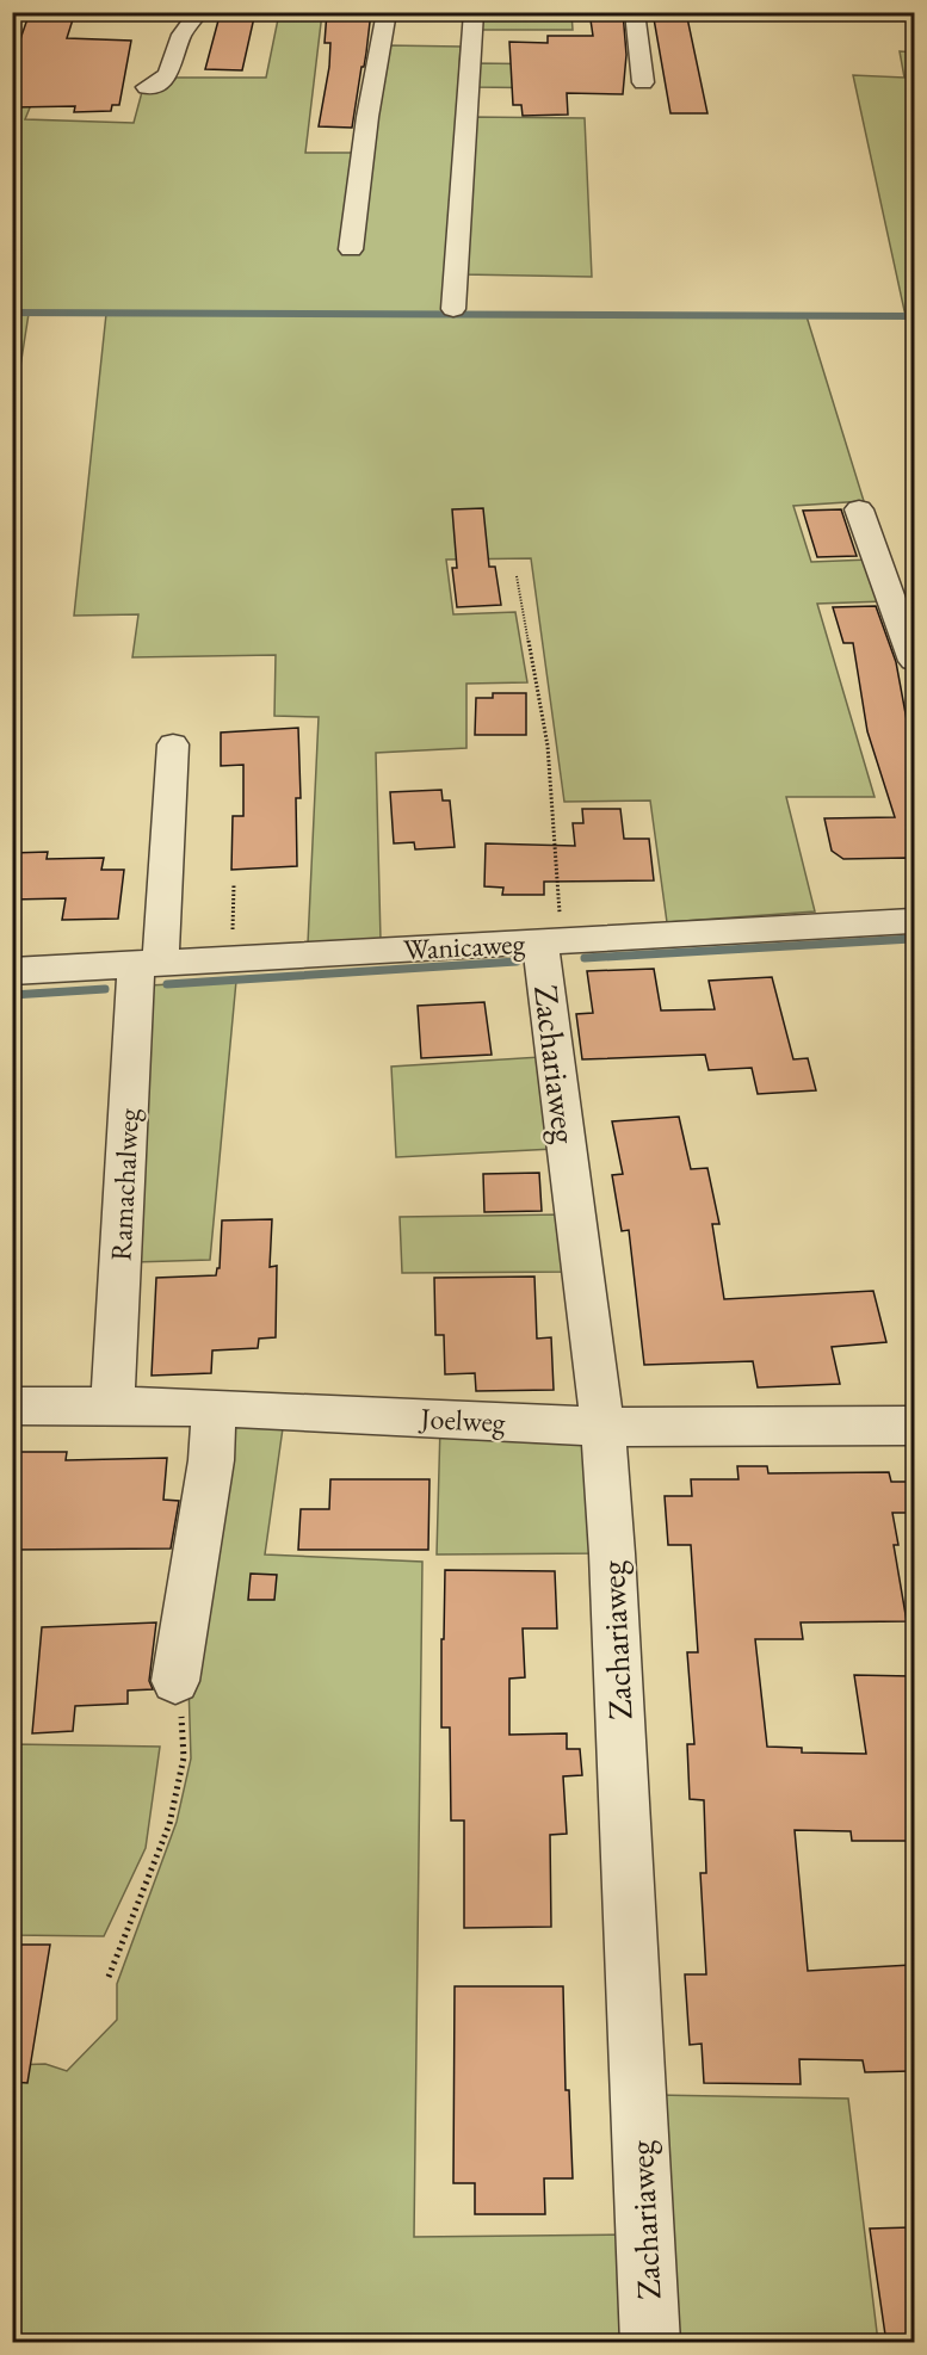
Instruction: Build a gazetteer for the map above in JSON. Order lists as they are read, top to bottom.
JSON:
{
  "streets": {
    "street": [
      "Wanicaweg",
      "Zachariaweg",
      "Ramachalweg",
      "Joelweg"
    ]
  },
  "crossings": [
    ["Wanicaweg", "Zachariaweg"],
    ["Wanicaweg", "Ramachalweg"],
    ["Zachariaweg", "Joelweg"],
    ["Ramachalweg", "Joelweg"]
  ]
}
